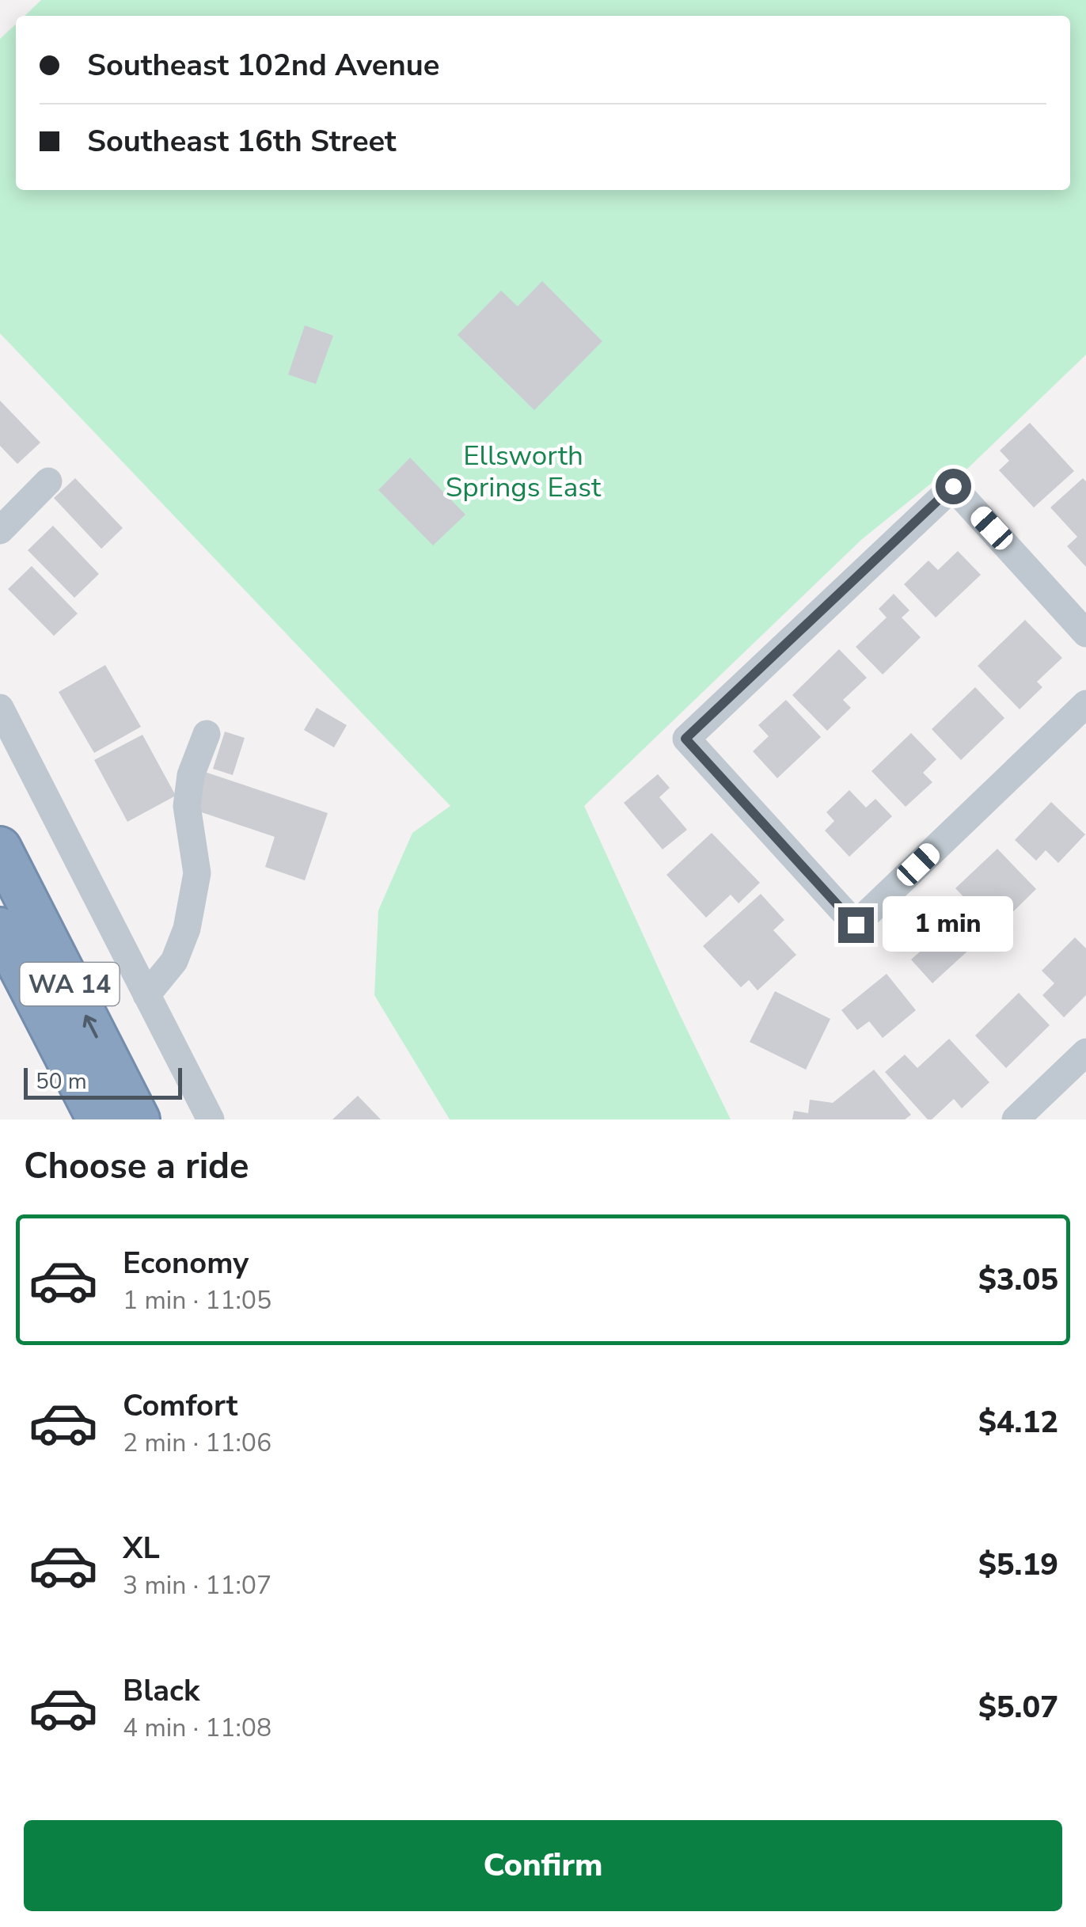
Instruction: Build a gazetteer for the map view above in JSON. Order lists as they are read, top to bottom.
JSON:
{
  "streets": {
    "highway": ["WA 14"]
  },
  "parks": ["Ellsworth Springs East"],
  "scale_bar": "50 m",
  "page": {
    "banner": ["Southeast 102nd Avenue", "Southeast 16th Street"],
    "bubble": "1 min",
    "scale": "50 m",
    "heading": "Choose a ride",
    "list": [
      {
        "name": "Economy",
        "note": "1 min · 11:05",
        "value": "$3.05"
      },
      {
        "name": "Comfort",
        "note": "2 min · 11:06",
        "value": "$4.12"
      },
      {
        "name": "XL",
        "note": "3 min · 11:07",
        "value": "$5.19"
      },
      {
        "name": "Black",
        "note": "4 min · 11:08",
        "value": "$5.07"
      }
    ],
    "buttons": "Confirm"
  }
}
